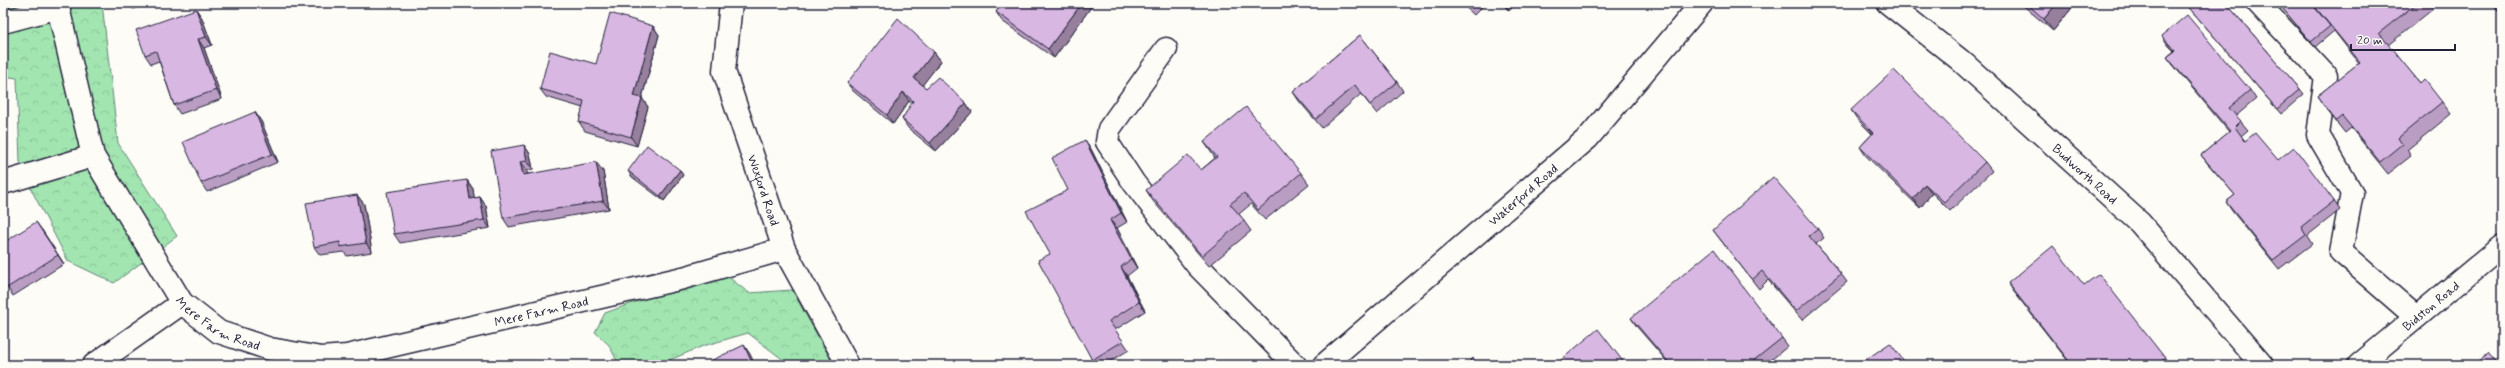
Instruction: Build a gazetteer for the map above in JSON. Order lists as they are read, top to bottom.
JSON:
{
  "streets": {
    "street": [
      "Budworth Road",
      "Wexford Road",
      "Waterford Road",
      "Bidston Road",
      "Mere Farm Road"
    ]
  },
  "crossings": [
    ["Wexford Road", "Mere Farm Road"]
  ],
  "scale_bar": "20 m"
}
